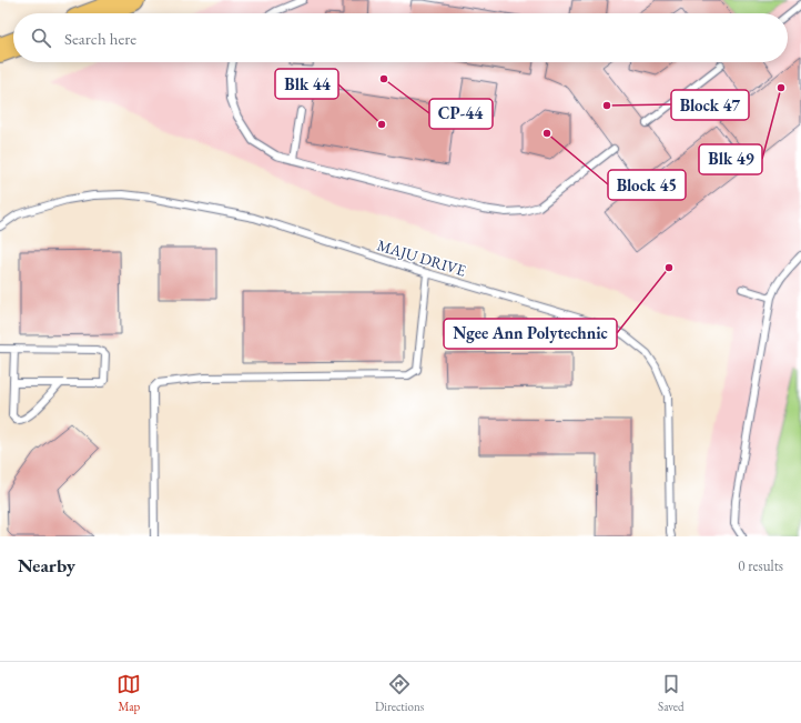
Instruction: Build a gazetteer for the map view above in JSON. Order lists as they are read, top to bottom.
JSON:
{
  "streets": {
    "lane": ["MAJU DRIVE"]
  },
  "places": [
    "CP-44",
    "Blk 49",
    "Block 47",
    "Blk 44",
    "Block 45",
    "Ngee Ann Polytechnic"
  ],
  "page": {
    "search": "Search here",
    "heading": ["Nearby", "0 results"],
    "nav": ["Map", "Directions", "Saved"]
  }
}
